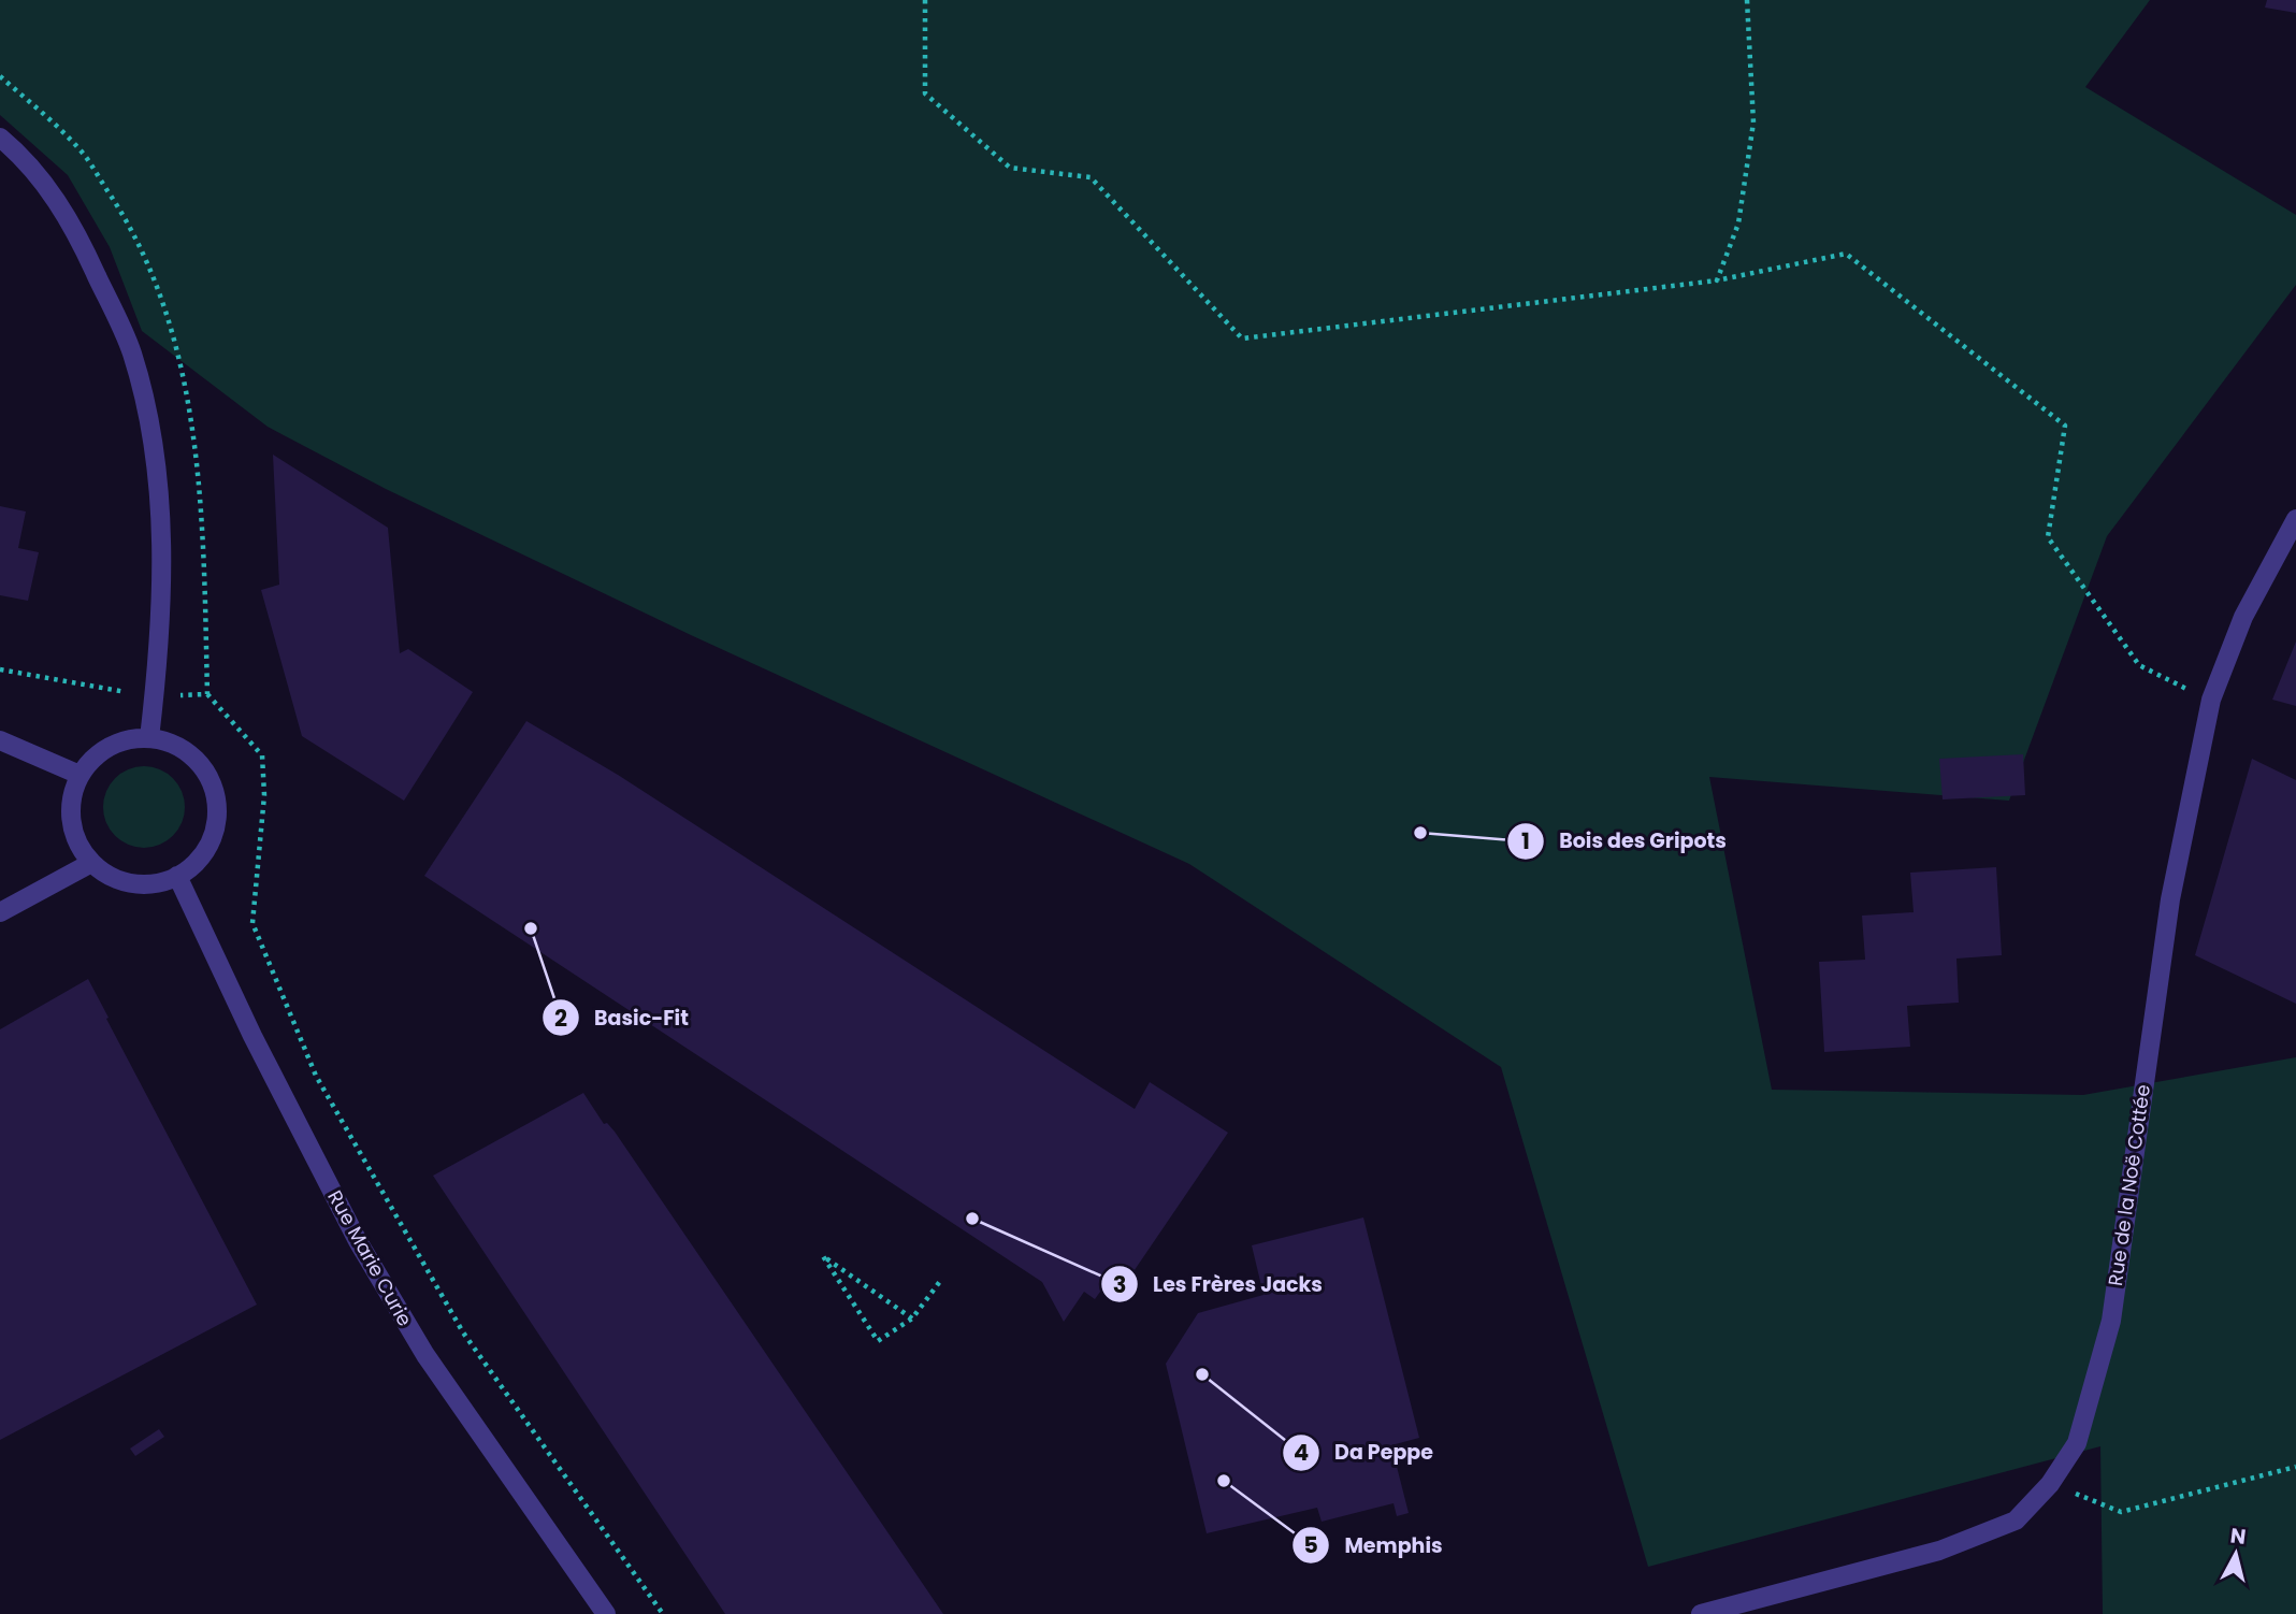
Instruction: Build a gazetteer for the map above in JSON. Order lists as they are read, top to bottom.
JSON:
{
  "streets": {
    "street": ["Rue de la Noë Cottée", "Rue Marie Curie"]
  },
  "places": [
    "Bois des Gripots",
    "Basic-Fit",
    "Les Frères Jacks",
    "Da Peppe",
    "Memphis"
  ],
  "north": "top"
}
